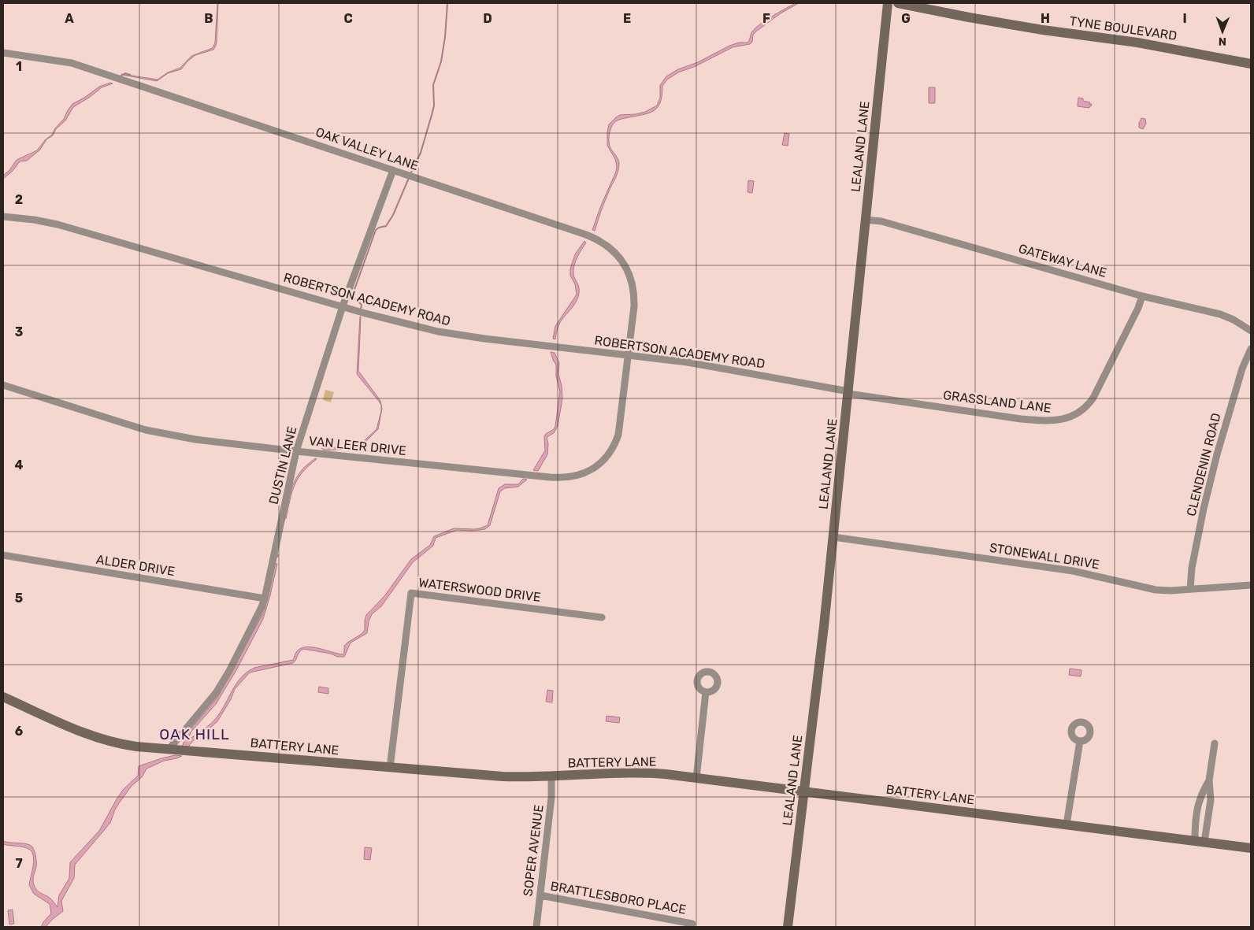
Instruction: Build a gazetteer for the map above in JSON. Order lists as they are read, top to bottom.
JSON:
{
  "streets": {
    "street": [
      "TYNE BOULEVARD",
      "LEALAND LANE",
      "OAK VALLEY LANE",
      "GATEWAY LANE",
      "ROBERTSON ACADEMY ROAD",
      "GRASSLAND LANE",
      "VAN LEER DRIVE",
      "CLENDENIN ROAD",
      "DUSTIN LANE",
      "STONEWALL DRIVE",
      "ALDER DRIVE",
      "WATERSWOOD DRIVE",
      "BATTERY LANE",
      "SOPER AVENUE",
      "BRATTLESBORO PLACE"
    ]
  },
  "crossings": [
    ["LEALAND LANE", "GATEWAY LANE"],
    ["LEALAND LANE", "ROBERTSON ACADEMY ROAD"],
    ["LEALAND LANE", "GRASSLAND LANE"],
    ["LEALAND LANE", "STONEWALL DRIVE"],
    ["LEALAND LANE", "BATTERY LANE"],
    ["OAK VALLEY LANE", "ROBERTSON ACADEMY ROAD"],
    ["OAK VALLEY LANE", "VAN LEER DRIVE"],
    ["OAK VALLEY LANE", "DUSTIN LANE"],
    ["GATEWAY LANE", "GRASSLAND LANE"],
    ["ROBERTSON ACADEMY ROAD", "GRASSLAND LANE"],
    ["ROBERTSON ACADEMY ROAD", "VAN LEER DRIVE"],
    ["ROBERTSON ACADEMY ROAD", "DUSTIN LANE"],
    ["VAN LEER DRIVE", "DUSTIN LANE"],
    ["CLENDENIN ROAD", "STONEWALL DRIVE"],
    ["DUSTIN LANE", "ALDER DRIVE"],
    ["DUSTIN LANE", "BATTERY LANE"],
    ["WATERSWOOD DRIVE", "BATTERY LANE"],
    ["BATTERY LANE", "SOPER AVENUE"],
    ["SOPER AVENUE", "BRATTLESBORO PLACE"]
  ],
  "districts": ["OAK HILL"],
  "north": "bottom",
  "grid": {
    "columns": [
      "A",
      "B",
      "C",
      "D",
      "E",
      "F",
      "G",
      "H",
      "I"
    ],
    "rows": [
      "1",
      "2",
      "3",
      "4",
      "5",
      "6",
      "7"
    ]
  }
}
